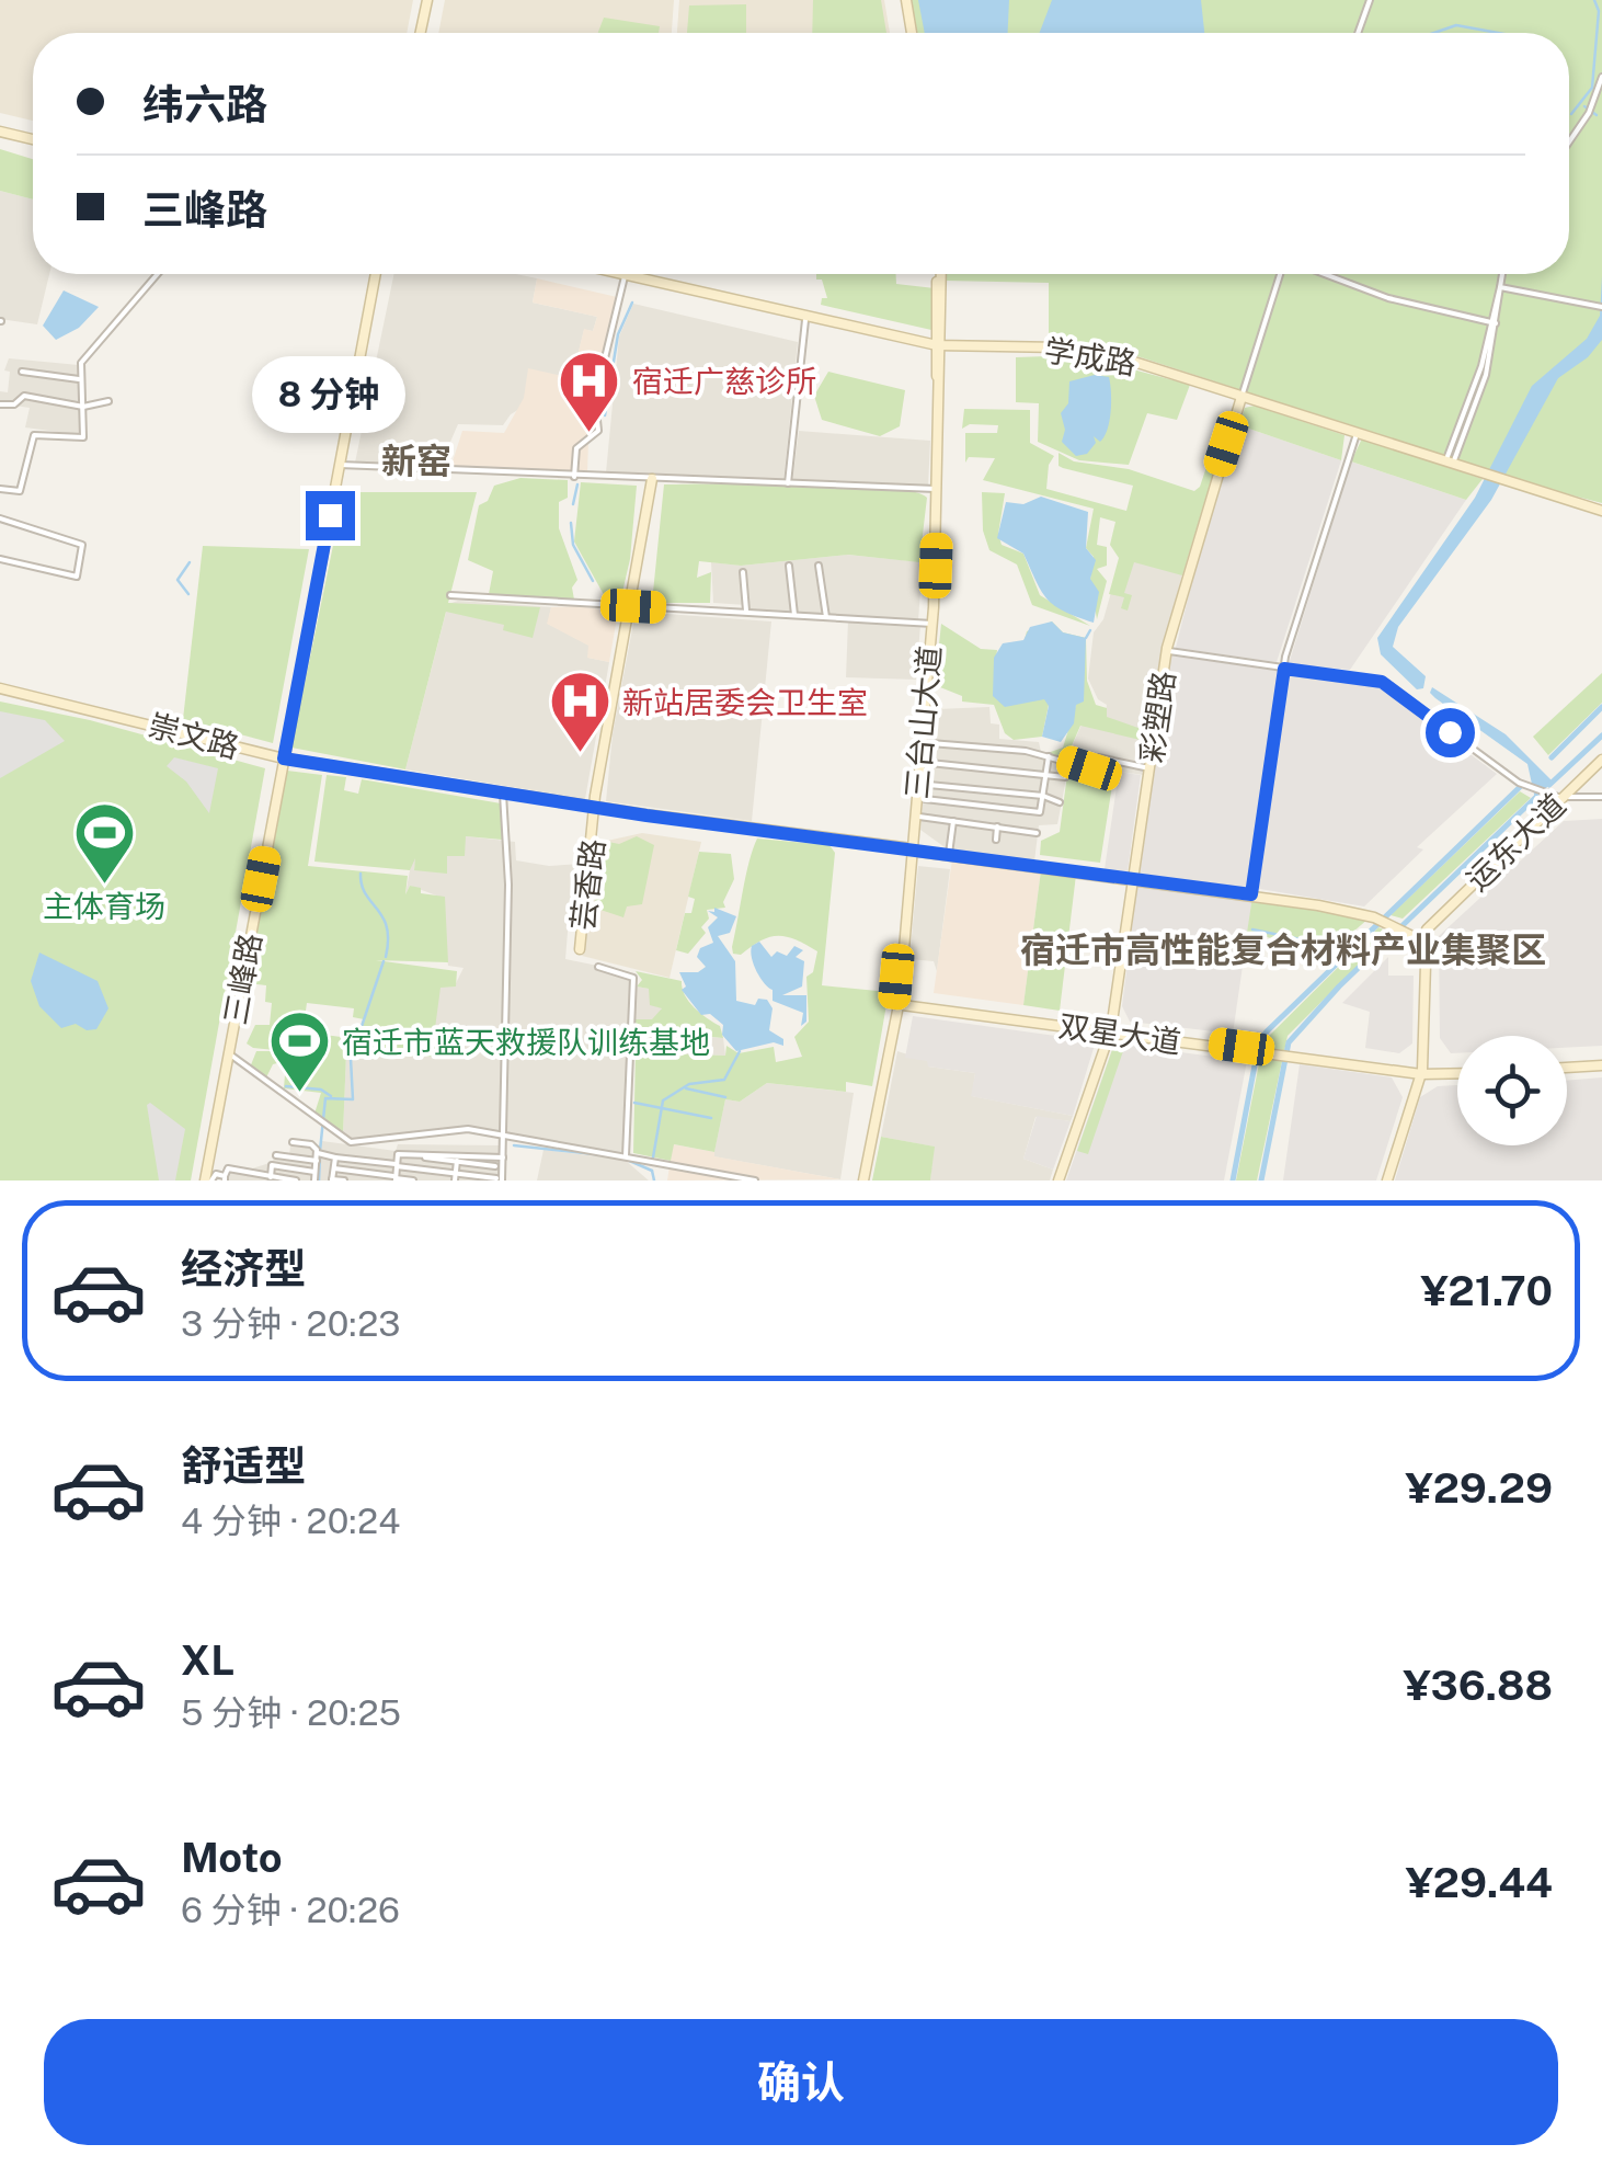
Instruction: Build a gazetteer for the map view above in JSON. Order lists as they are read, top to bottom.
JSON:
{
  "streets": {
    "street": [
      "学成路",
      "彩塑路",
      "三台山大道",
      "崇文路",
      "运东大道",
      "芸香路",
      "三峰路",
      "双星大道"
    ]
  },
  "crossings": [
    ["学成路", "彩塑路"],
    ["学成路", "三台山大道"],
    ["彩塑路", "崇文路"],
    ["彩塑路", "双星大道"],
    ["三台山大道", "崇文路"],
    ["三台山大道", "双星大道"],
    ["崇文路", "运东大道"],
    ["崇文路", "芸香路"],
    ["崇文路", "三峰路"]
  ],
  "districts": ["新窑", "宿迁市高性能复合材料产业集聚区"],
  "places": {
    "hospital": ["宿迁广慈诊所", "新站居委会卫生室"],
    "sports": ["主体育场", "宿迁市蓝天救援队训练基地"]
  },
  "page": {
    "banner": ["纬六路", "三峰路"],
    "bubble": "8 分钟",
    "list": [
      {
        "name": "经济型",
        "note": "3 分钟 · 20:23",
        "value": "¥21.70"
      },
      {
        "name": "舒适型",
        "note": "4 分钟 · 20:24",
        "value": "¥29.29"
      },
      {
        "name": "XL",
        "note": "5 分钟 · 20:25",
        "value": "¥36.88"
      },
      {
        "name": "Moto",
        "note": "6 分钟 · 20:26",
        "value": "¥29.44"
      }
    ],
    "buttons": "确认"
  }
}
